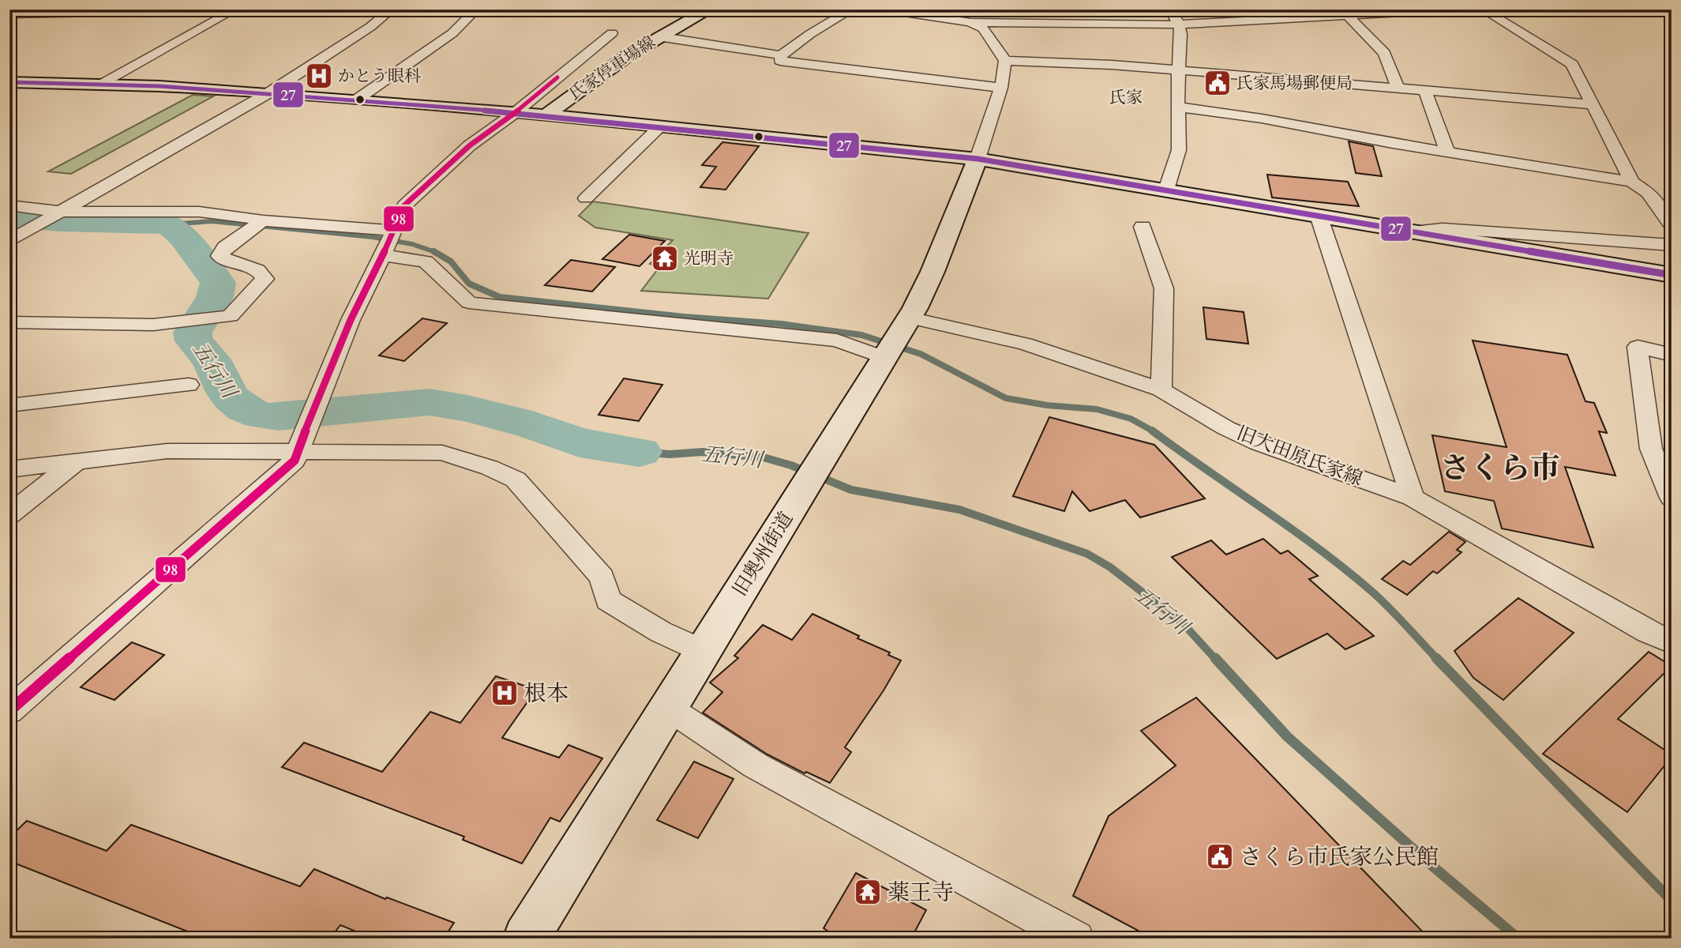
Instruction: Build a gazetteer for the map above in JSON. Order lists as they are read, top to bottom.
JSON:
{
  "streets": {
    "main road": ["氏家停車場線", "旧奥州街道"],
    "street": ["旧大田原氏家線"]
  },
  "crossings": [
    ["旧大田原氏家線", "旧奥州街道"]
  ],
  "districts": ["氏家", "さくら市"],
  "water": ["五行川"],
  "places": {
    "hospital": ["かとう眼科", "根本"],
    "public building": ["氏家馬場郵便局", "さくら市氏家公民館"],
    "temple": ["光明寺", "薬王寺"]
  },
  "lines": ["transit line 98", "transit line 27"]
}
